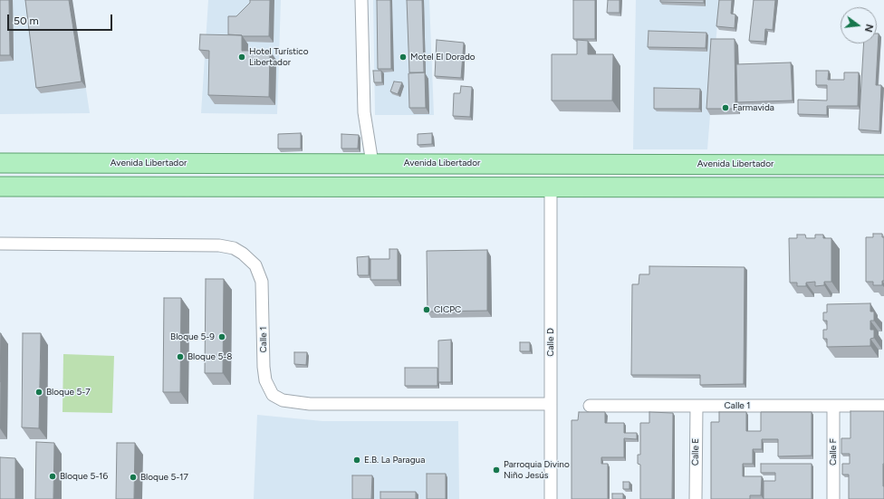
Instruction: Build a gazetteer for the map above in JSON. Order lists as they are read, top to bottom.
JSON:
{
  "streets": {
    "main road": ["Avenida Libertador"],
    "street": [
      "Calle 1",
      "Calle D",
      "Calle E",
      "Calle F"
    ]
  },
  "crossings": [
    ["Calle 1", "Calle D"],
    ["Calle 1", "Calle E"],
    ["Calle 1", "Calle F"]
  ],
  "places": [
    "Hotel Turístico Libertador",
    "Motel El Dorado",
    "Farmavida",
    "CICPC",
    "Bloque 5-9",
    "Bloque 5-8",
    "Bloque 5-7",
    "E.B. La Paragua",
    "Parroquia Divino Niño Jesús",
    "Bloque 5-16",
    "Bloque 5-17"
  ],
  "scale_bar": "50 m",
  "north": "right"
}
